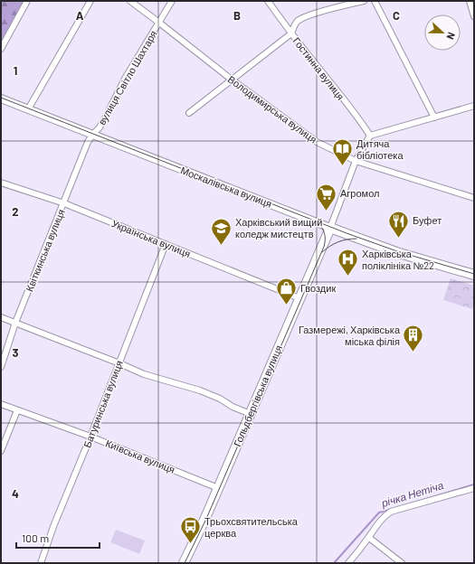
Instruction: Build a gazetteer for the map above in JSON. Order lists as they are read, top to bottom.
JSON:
{
  "streets": {
    "main road": ["Москалівська вулиця", "Гольдбергівська вулиця"],
    "street": [
      "Гостинна вулиця",
      "вулиця Світло Шахтаря",
      "Володимирська вулиця",
      "Українська вулиця",
      "Квіткинська вулиця",
      "Батуринська вулиця",
      "Київська вулиця"
    ]
  },
  "crossings": [
    ["вулиця Світло Шахтаря", "Володимирська вулиця"],
    ["вулиця Світло Шахтаря", "Москалівська вулиця"],
    ["вулиця Світло Шахтаря", "Квіткинська вулиця"],
    ["Москалівська вулиця", "Квіткинська вулиця"],
    ["Москалівська вулиця", "Гольдбергівська вулиця"],
    ["Українська вулиця", "Квіткинська вулиця"],
    ["Українська вулиця", "Гольдбергівська вулиця"],
    ["Українська вулиця", "Батуринська вулиця"],
    ["Гольдбергівська вулиця", "Київська вулиця"],
    ["Батуринська вулиця", "Київська вулиця"]
  ],
  "water": ["річка Нетіча"],
  "places": {
    "library": ["Дитяча бібліотека"],
    "supermarket": ["Агромол"],
    "restaurant": ["Буфет"],
    "school or university": ["Харківський вищий коледж мистецтв"],
    "hospital": ["Харківська поліклініка №22"],
    "shop": ["Гвоздик"],
    "building": ["Газмережі, Харківська міська філія"],
    "bus stop": ["Трьохсвятительська церква"]
  },
  "scale_bar": "100 m",
  "north": "right",
  "grid": {
    "columns": ["A", "B", "C"],
    "rows": [
      "1",
      "2",
      "3",
      "4"
    ]
  }
}
